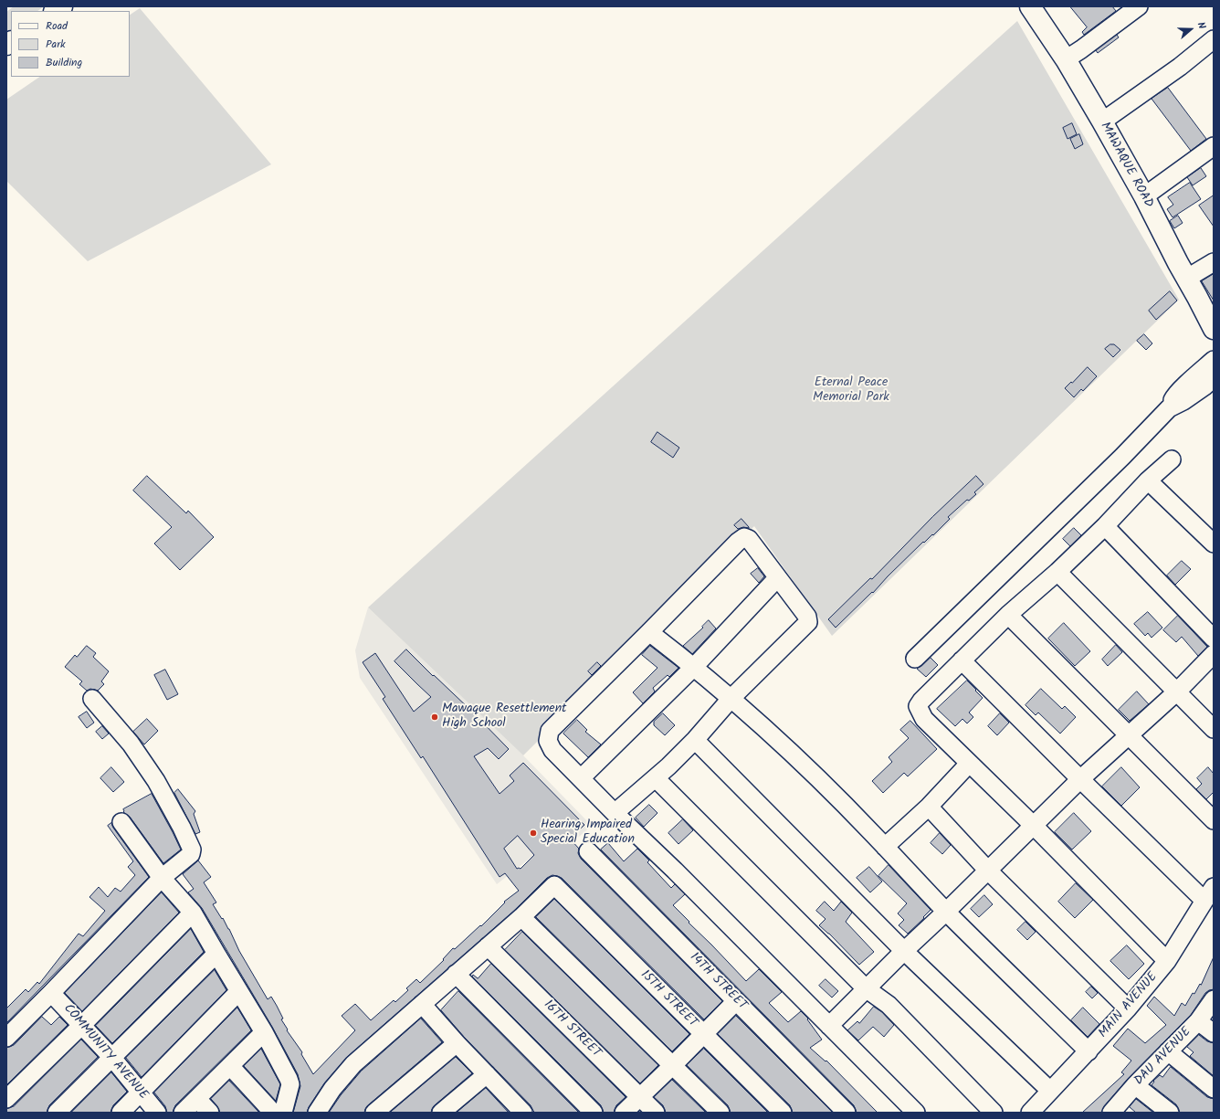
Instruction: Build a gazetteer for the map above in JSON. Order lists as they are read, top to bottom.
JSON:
{
  "streets": {
    "main road": ["MAWAQUE ROAD"],
    "street": [
      "14TH STREET",
      "15TH STREET",
      "MAIN AVENUE",
      "16TH STREET",
      "COMMUNITY AVENUE",
      "DAU AVENUE"
    ]
  },
  "parks": ["Eternal Peace Memorial Park"],
  "places": ["Mawaque Resettlement High School", "Hearing Impaired Special Education"],
  "legend": ["Road", "Park", "Building"],
  "north": "right"
}
